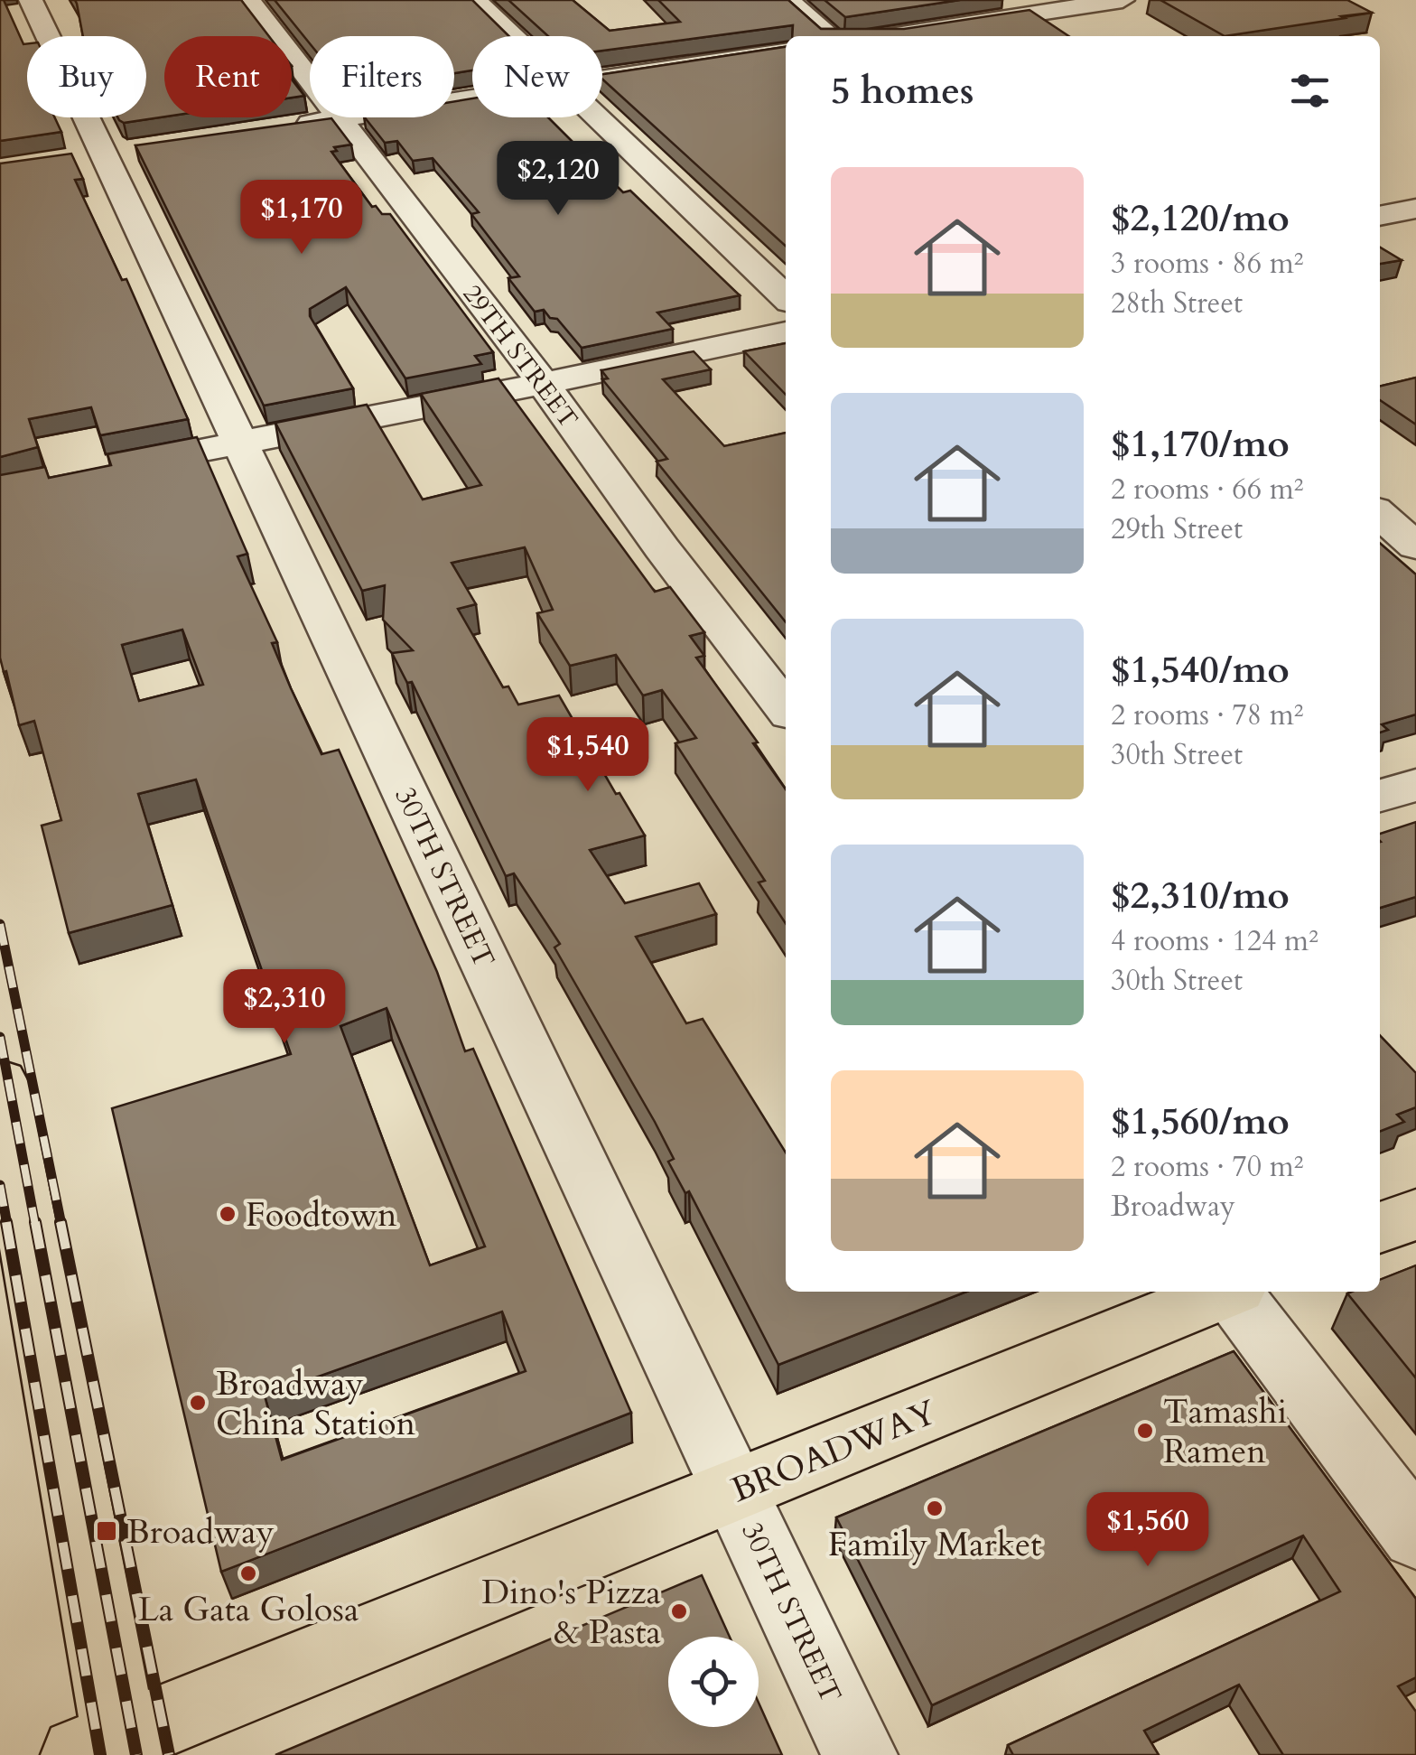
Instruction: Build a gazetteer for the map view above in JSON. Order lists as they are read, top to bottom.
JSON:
{
  "streets": {
    "main road": ["BROADWAY"],
    "street": ["29TH STREET", "30TH STREET"]
  },
  "crossings": [
    ["30TH STREET", "BROADWAY"]
  ],
  "places": {
    "other": [
      "Foodtown",
      "Broadway China Station",
      "Tamashi Ramen",
      "Family Market",
      "La Gata Golosa",
      "Dino's Pizza & Pasta"
    ],
    "transit": ["Broadway"]
  },
  "page": {
    "chip": [
      "Buy",
      "Rent",
      "Filters",
      "New"
    ],
    "heading": "5 homes",
    "price": [
      "$2,120",
      "$1,170",
      "$1,540",
      "$2,310",
      "$1,560"
    ],
    "list": [
      {
        "name": "$2,120/mo",
        "note": "3 rooms · 86 m² · 28th Street"
      },
      {
        "name": "$1,170/mo",
        "note": "2 rooms · 66 m² · 29th Street"
      },
      {
        "name": "$1,540/mo",
        "note": "2 rooms · 78 m² · 30th Street"
      },
      {
        "name": "$2,310/mo",
        "note": "4 rooms · 124 m² · 30th Street"
      },
      {
        "name": "$1,560/mo",
        "note": "2 rooms · 70 m² · Broadway"
      }
    ]
  }
}
